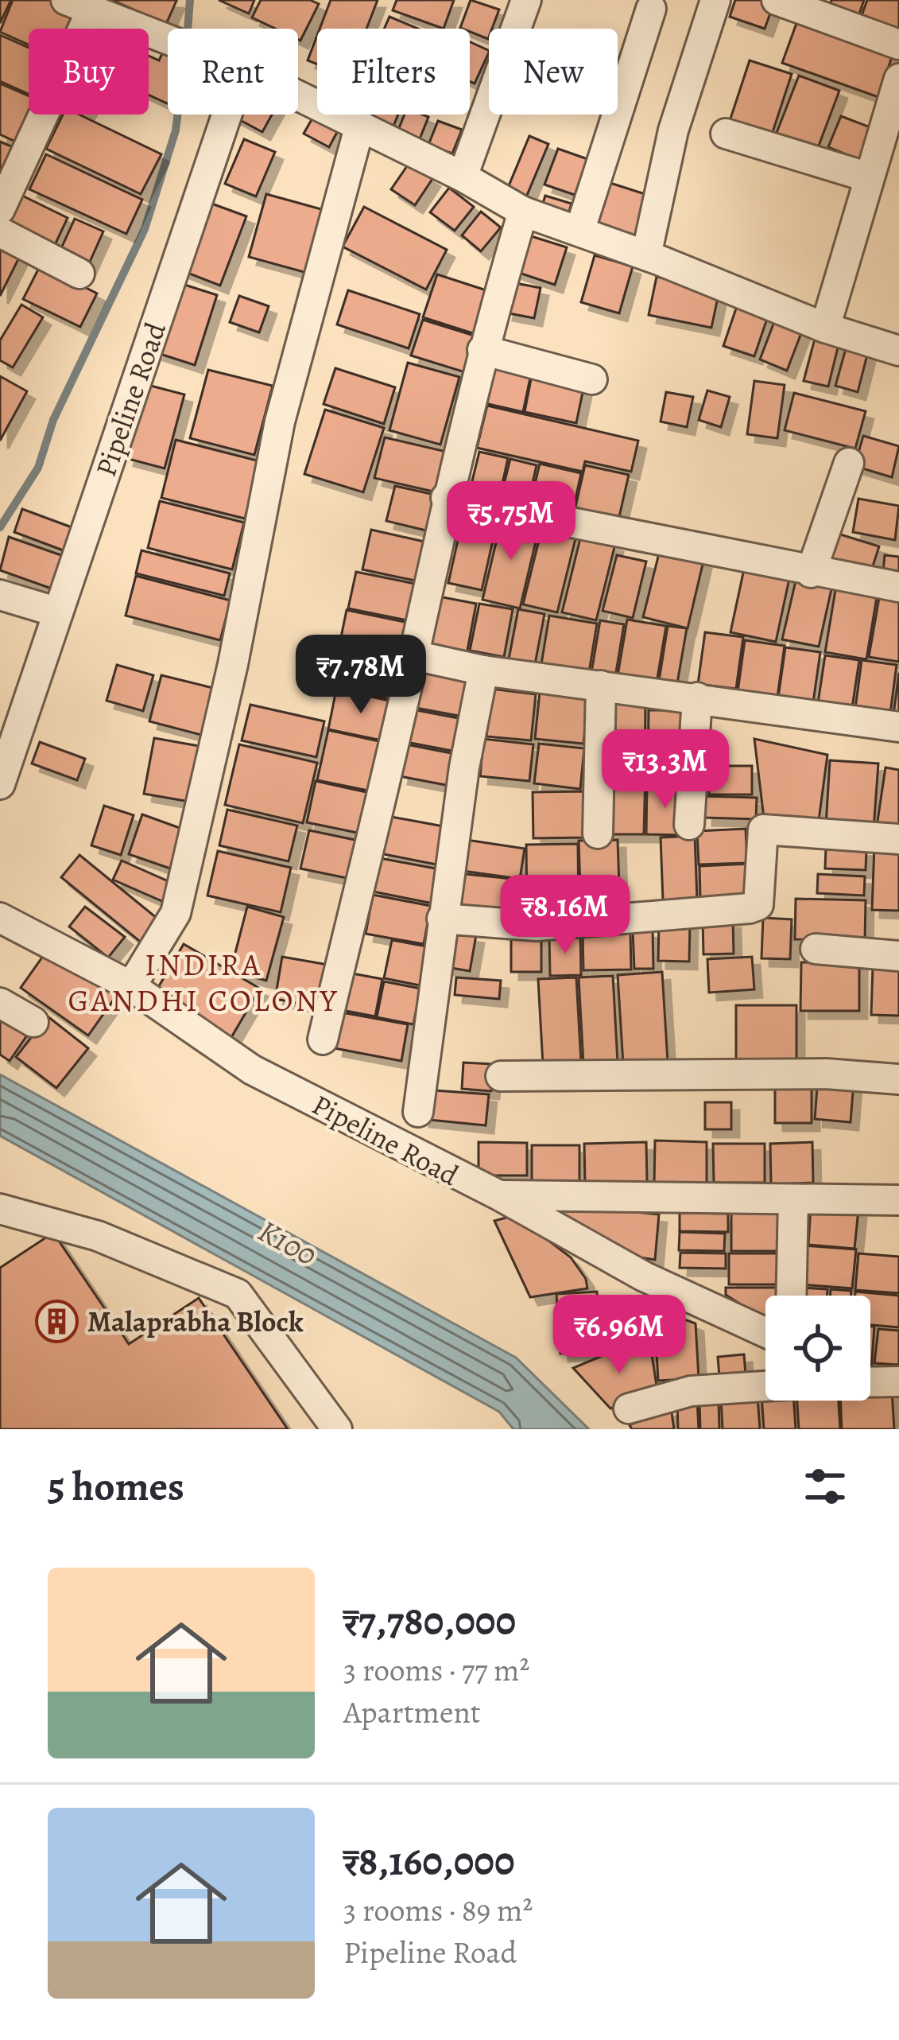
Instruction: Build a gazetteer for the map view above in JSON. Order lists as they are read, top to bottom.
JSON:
{
  "streets": {
    "street": ["Pipeline Road"]
  },
  "districts": ["INDIRA GANDHI COLONY"],
  "water": ["K100"],
  "places": {
    "building": ["Malaprabha Block"]
  },
  "page": {
    "chip": [
      "Buy",
      "Rent",
      "Filters",
      "New"
    ],
    "price": [
      "₹5.75M",
      "₹7.78M",
      "₹13.3M",
      "₹8.16M",
      "₹6.96M"
    ],
    "heading": "5 homes",
    "list": [
      {
        "name": "₹7,780,000",
        "note": "3 rooms · 77 m² · Apartment"
      },
      {
        "name": "₹8,160,000",
        "note": "3 rooms · 89 m² · Pipeline Road"
      }
    ]
  }
}
